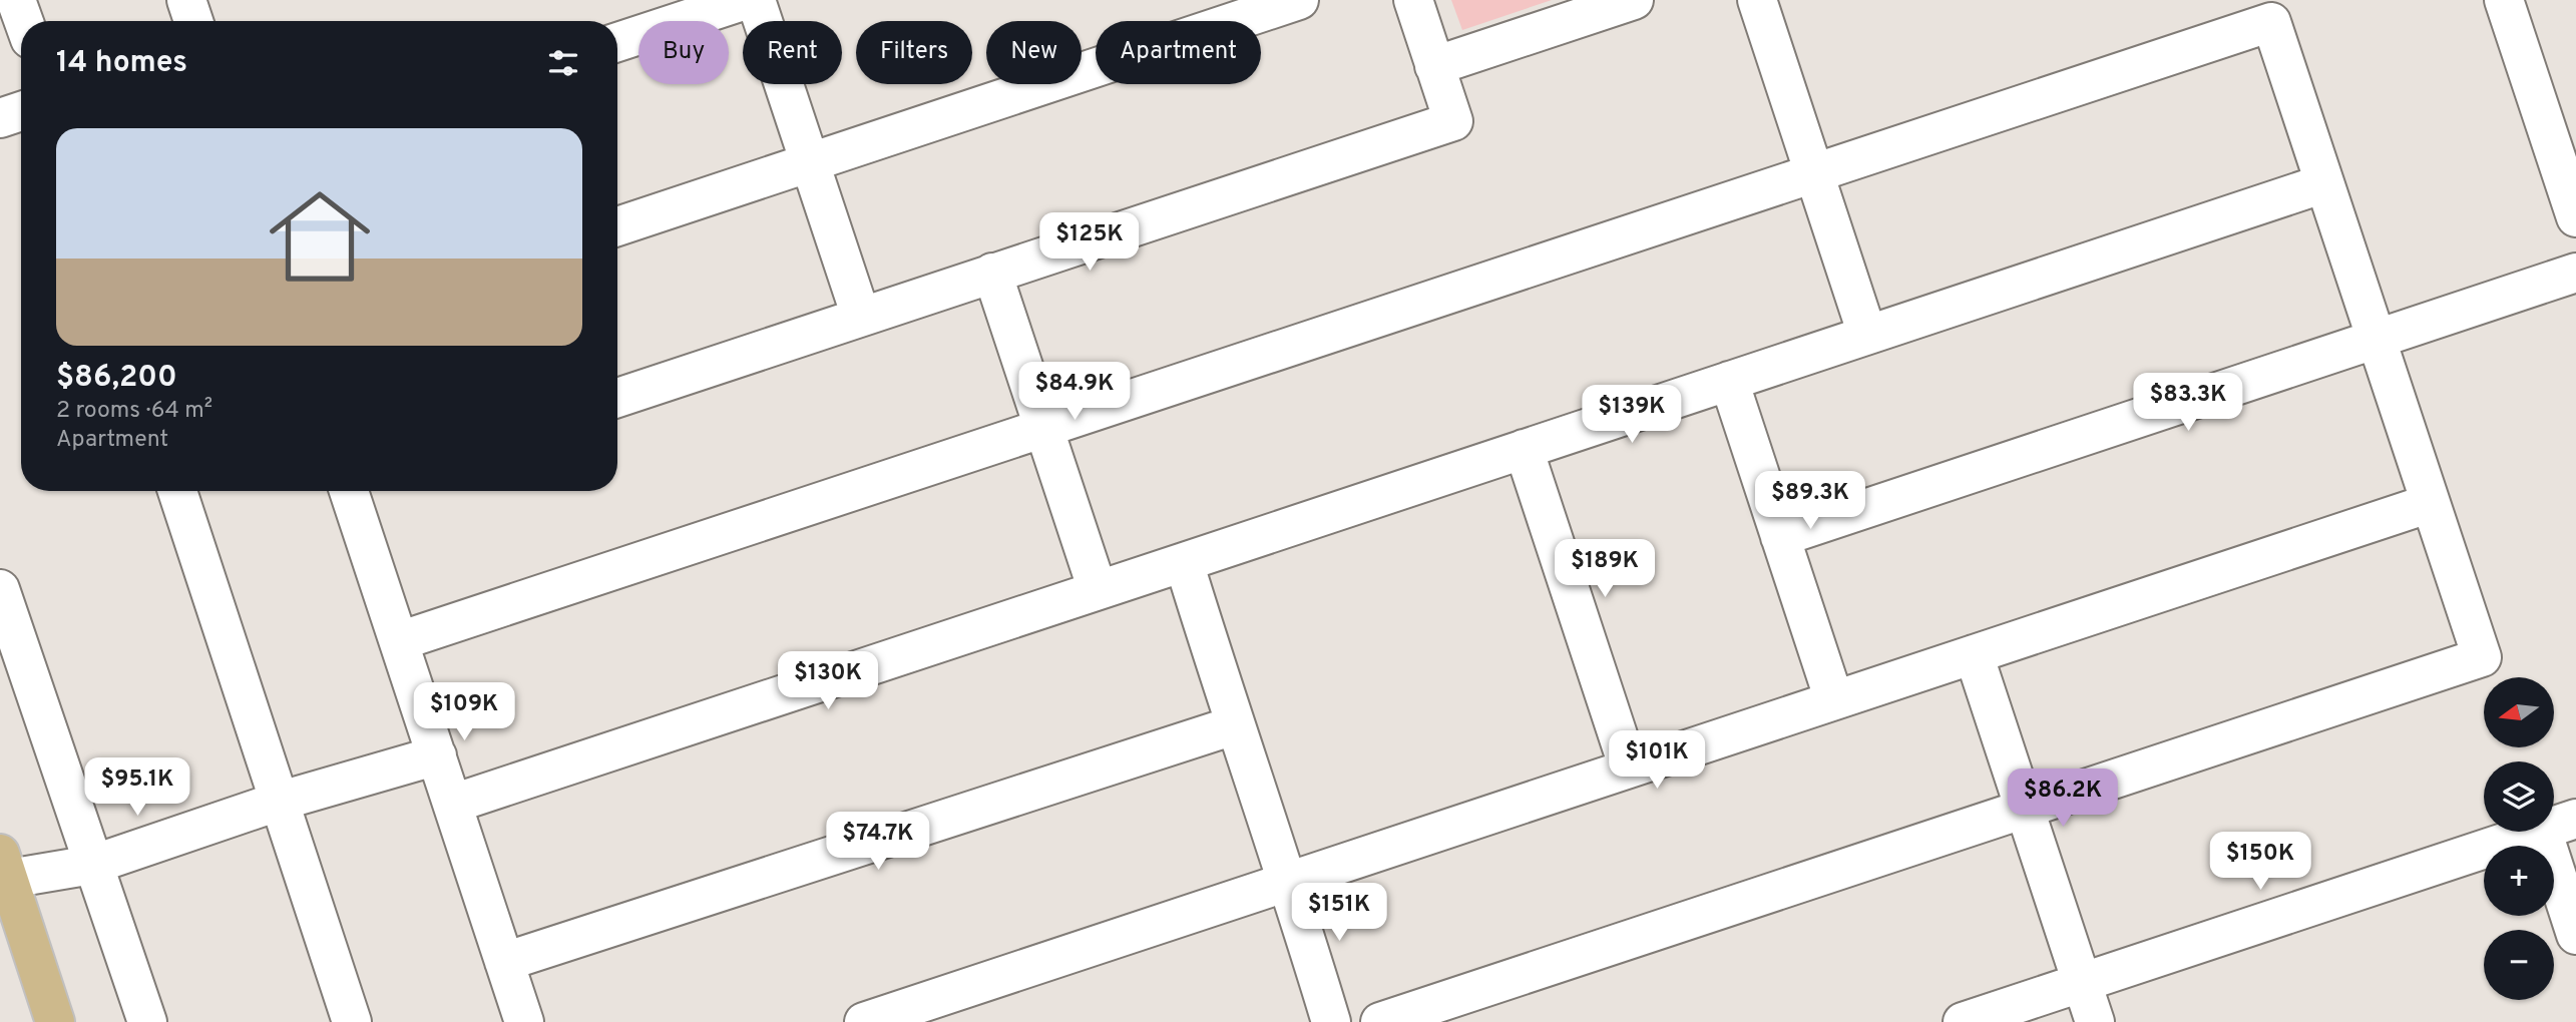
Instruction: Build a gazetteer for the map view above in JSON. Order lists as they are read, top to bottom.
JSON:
{
  "north": "left",
  "page": {
    "chip": [
      "Buy",
      "Rent",
      "Filters",
      "New",
      "Apartment"
    ],
    "heading": "14 homes",
    "list": [
      {
        "name": "$86,200",
        "note": "2 rooms · 64 m² · Apartment"
      }
    ],
    "price": [
      "$125K",
      "$84.9K",
      "$83.3K",
      "$139K",
      "$89.3K",
      "$189K",
      "$130K",
      "$109K",
      "$101K",
      "$95.1K",
      "$86.2K",
      "$74.7K",
      "$150K",
      "$151K"
    ],
    "map_buttons": ["+", "−"]
  }
}
